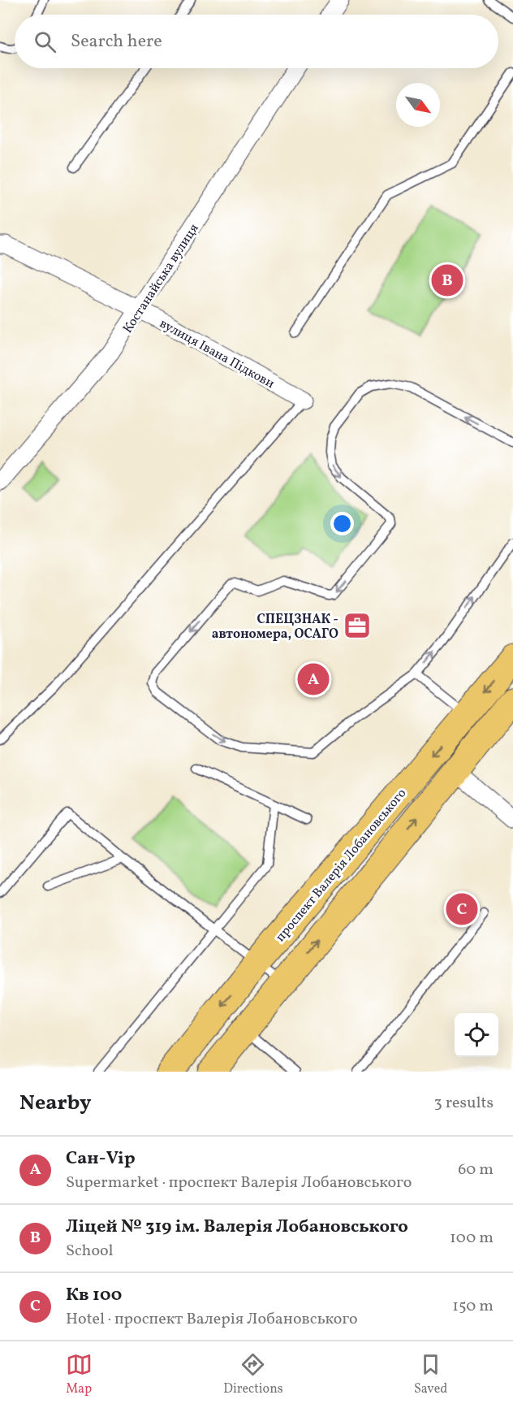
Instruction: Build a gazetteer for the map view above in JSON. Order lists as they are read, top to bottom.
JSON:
{
  "streets": {
    "main road": ["проспект Валерія Лобановського"],
    "street": ["Костанайська вулиця", "вулиця Івана Підкови"]
  },
  "crossings": [
    ["Костанайська вулиця", "вулиця Івана Підкови"]
  ],
  "places": {
    "office": ["СПЕЦЗНАК - автономера, ОСАГО"]
  },
  "north": "bottom right",
  "page": {
    "search": "Search here",
    "pins": ["B", "A", "C"],
    "heading": ["Nearby", "3 results"],
    "list": [
      {
        "mark": "A",
        "name": "Сан-Vip",
        "note": "Supermarket · проспект Валерія Лобановського",
        "value": "60 m"
      },
      {
        "mark": "B",
        "name": "Ліцей № 319 ім. Валерія Лобановського",
        "note": "School",
        "value": "100 m"
      },
      {
        "mark": "C",
        "name": "Кв 100",
        "note": "Hotel · проспект Валерія Лобановського",
        "value": "150 m"
      }
    ],
    "nav": ["Map", "Directions", "Saved"]
  }
}
